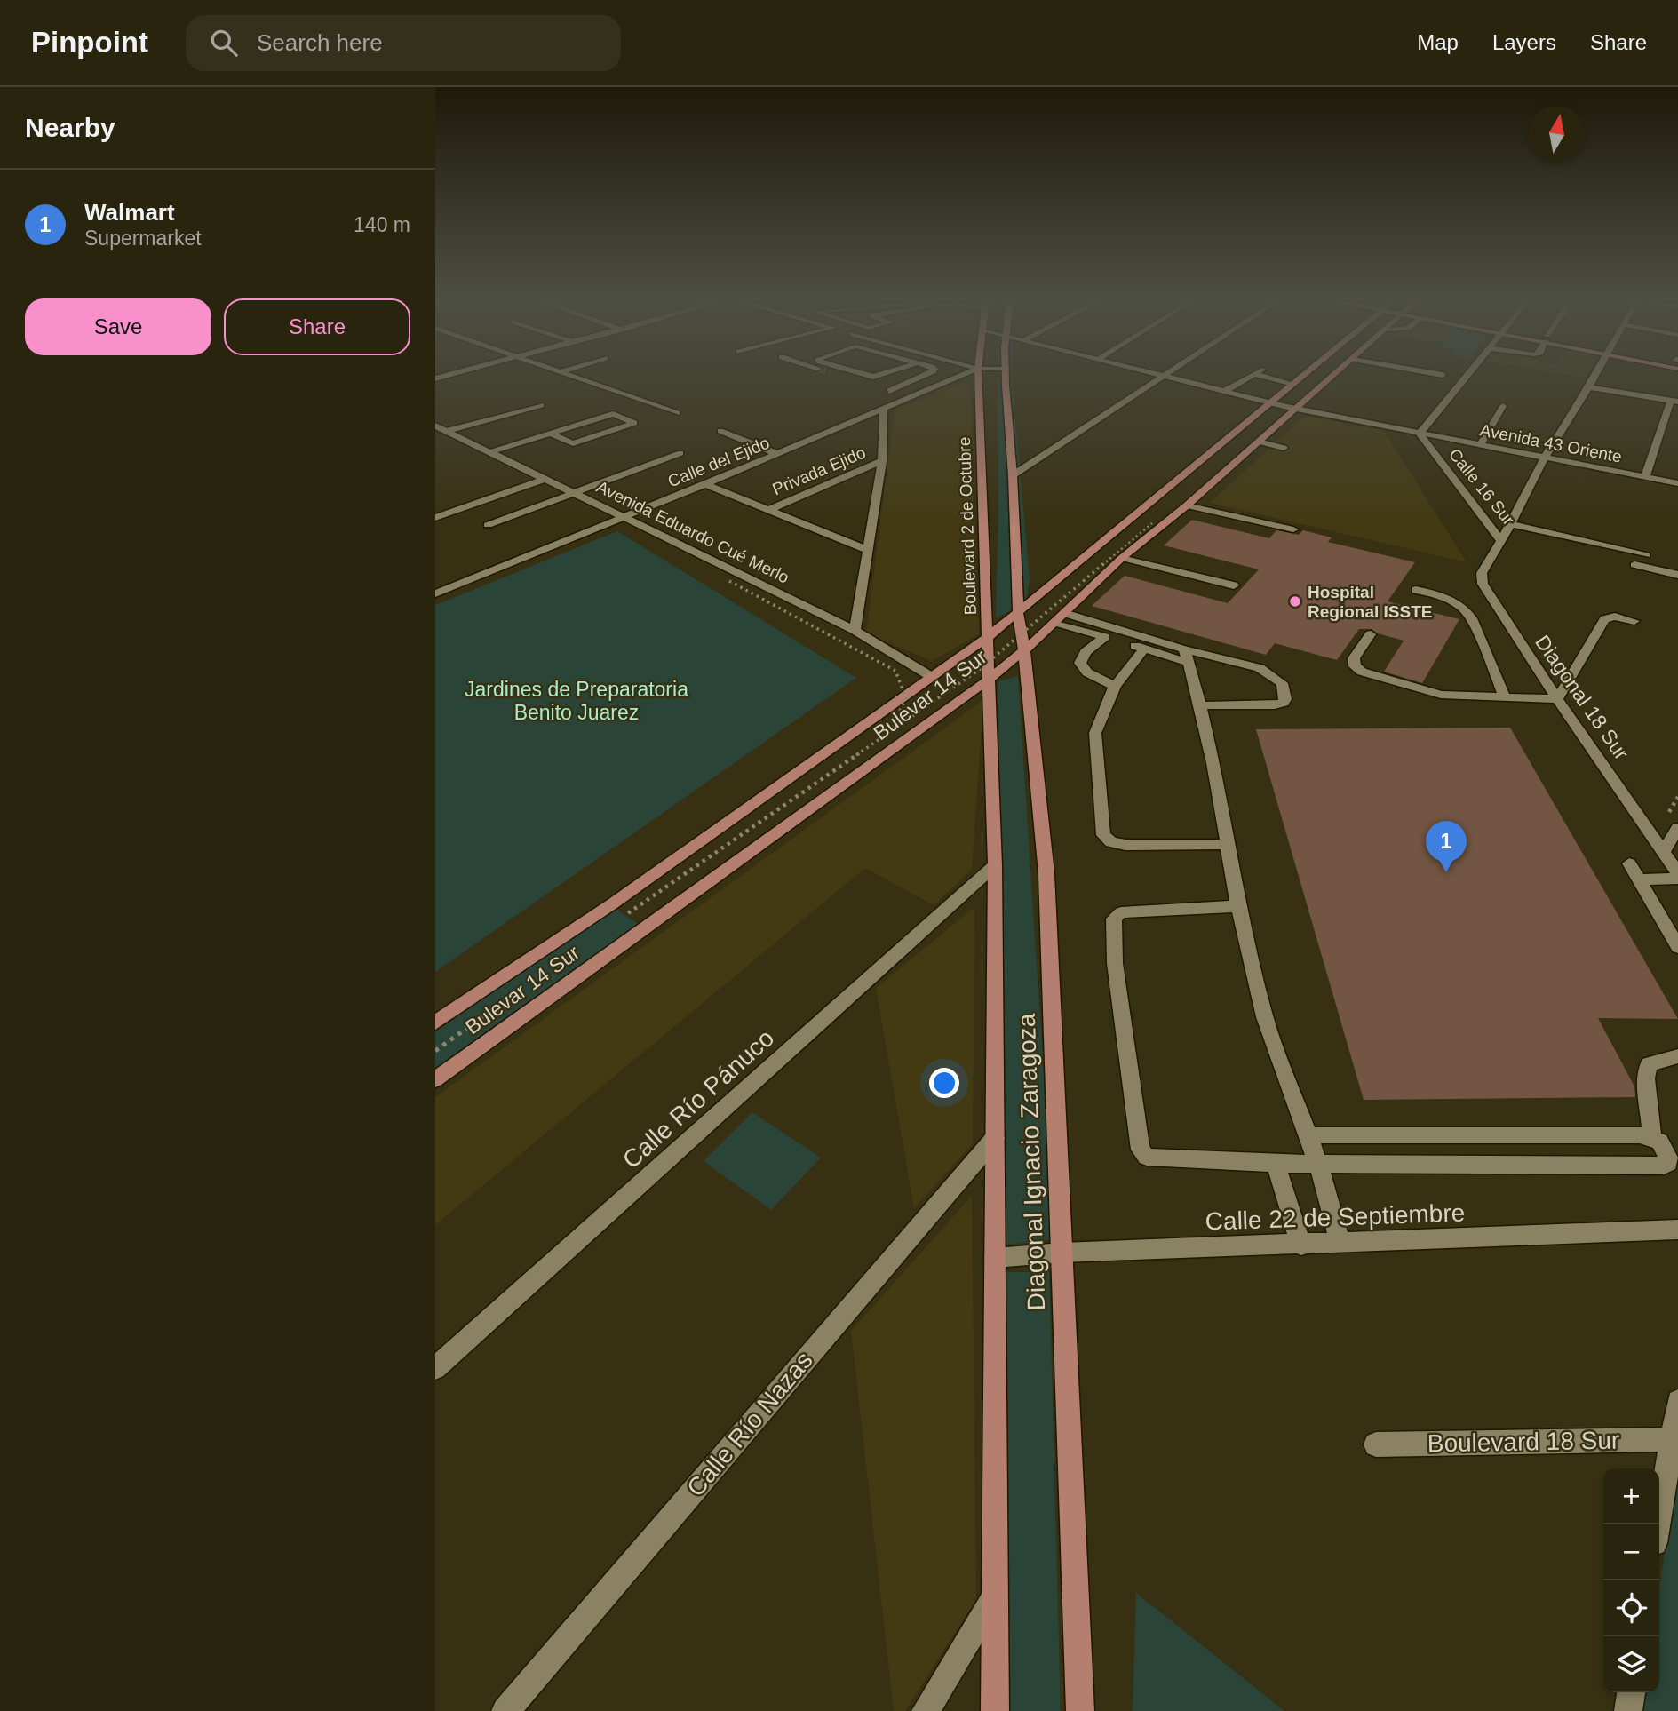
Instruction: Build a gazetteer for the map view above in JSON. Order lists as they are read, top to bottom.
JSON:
{
  "streets": {
    "main road": ["Boulevard 2 de Octubre", "Bulevar 14 Sur", "Diagonal Ignacio Zaragoza"],
    "street": [
      "Avenida 43 Oriente",
      "Calle del Ejido",
      "Privada Ejido",
      "Calle 16 Sur",
      "Avenida Eduardo Cué Merlo",
      "Diagonal 18 Sur",
      "Calle Río Pánuco",
      "Calle 22 de Septiembre",
      "Calle Río Nazas",
      "Boulevard 18 Sur"
    ]
  },
  "crossings": [
    ["Avenida 43 Oriente", "Calle 16 Sur"],
    ["Avenida 43 Oriente", "Bulevar 14 Sur"],
    ["Calle del Ejido", "Avenida Eduardo Cué Merlo"],
    ["Calle 16 Sur", "Diagonal 18 Sur"],
    ["Boulevard 2 de Octubre", "Bulevar 14 Sur"],
    ["Boulevard 2 de Octubre", "Diagonal Ignacio Zaragoza"],
    ["Avenida Eduardo Cué Merlo", "Bulevar 14 Sur"],
    ["Bulevar 14 Sur", "Diagonal Ignacio Zaragoza"],
    ["Calle Río Pánuco", "Diagonal Ignacio Zaragoza"],
    ["Diagonal Ignacio Zaragoza", "Calle 22 de Septiembre"],
    ["Diagonal Ignacio Zaragoza", "Calle Río Nazas"]
  ],
  "parks": ["Jardines de Preparatoria Benito Juarez"],
  "places": ["Hospital Regional ISSTE"],
  "north": "top",
  "page": {
    "header": "Pinpoint",
    "search": "Search here",
    "nav": ["Map", "Layers", "Share"],
    "heading": "Nearby",
    "list": [
      {
        "mark": "1",
        "name": "Walmart",
        "note": "Supermarket",
        "value": "140 m"
      }
    ],
    "buttons": ["Save", "Share"],
    "pins": "1",
    "map_buttons": ["+", "−"]
  }
}
